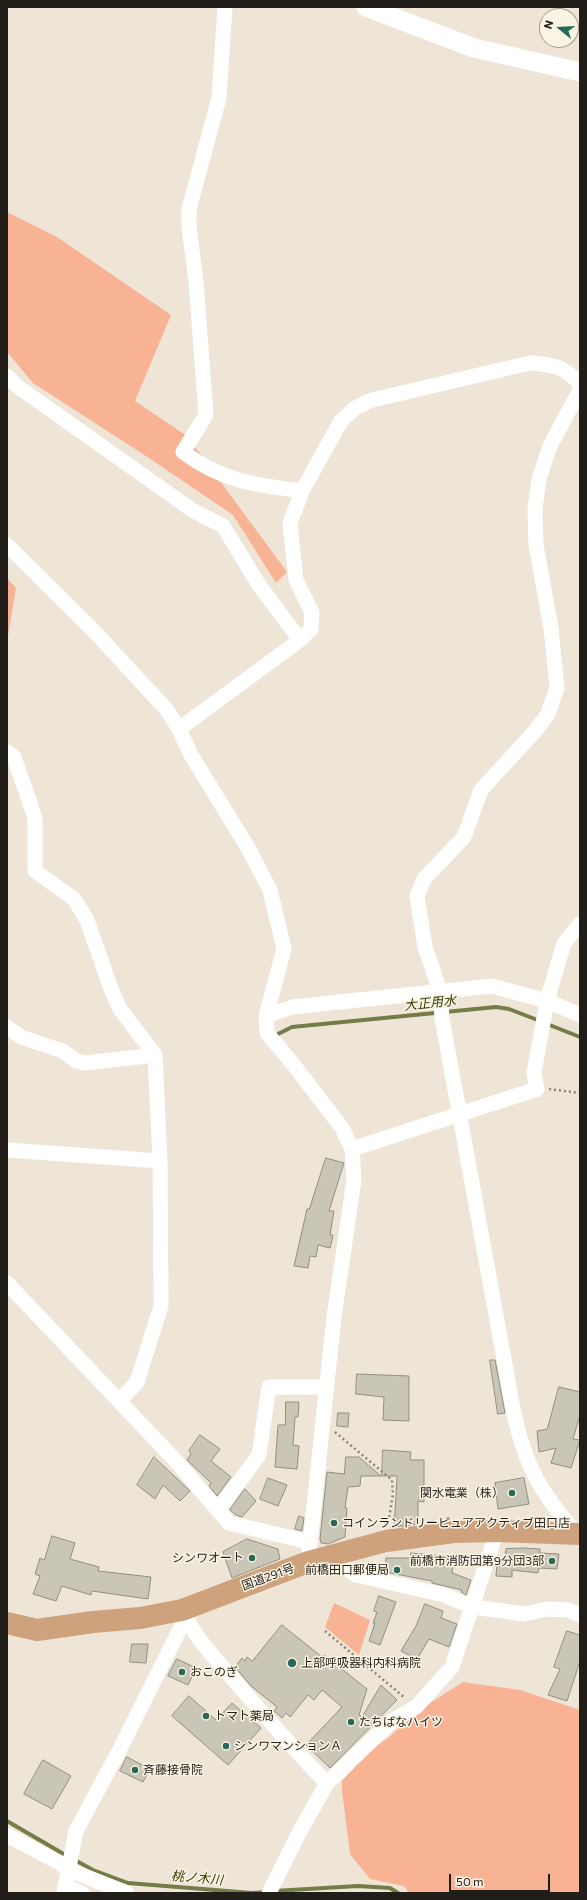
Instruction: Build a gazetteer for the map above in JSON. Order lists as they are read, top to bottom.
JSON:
{
  "streets": {
    "highway": ["国道291号"]
  },
  "water": ["大正用水", "桃ノ木川"],
  "places": [
    "関水電業（株）",
    "コインランドリーピュアアクティブ田口店",
    "シンワオート",
    "前橋市消防団第9分団3部",
    "前橋田口郵便局",
    "上部呼吸器科内科病院",
    "おこのぎ",
    "トマト薬局",
    "たちばなハイツ",
    "シンワマンションＡ",
    "斉藤接骨院"
  ],
  "scale_bar": "50 m",
  "north": "left"
}
